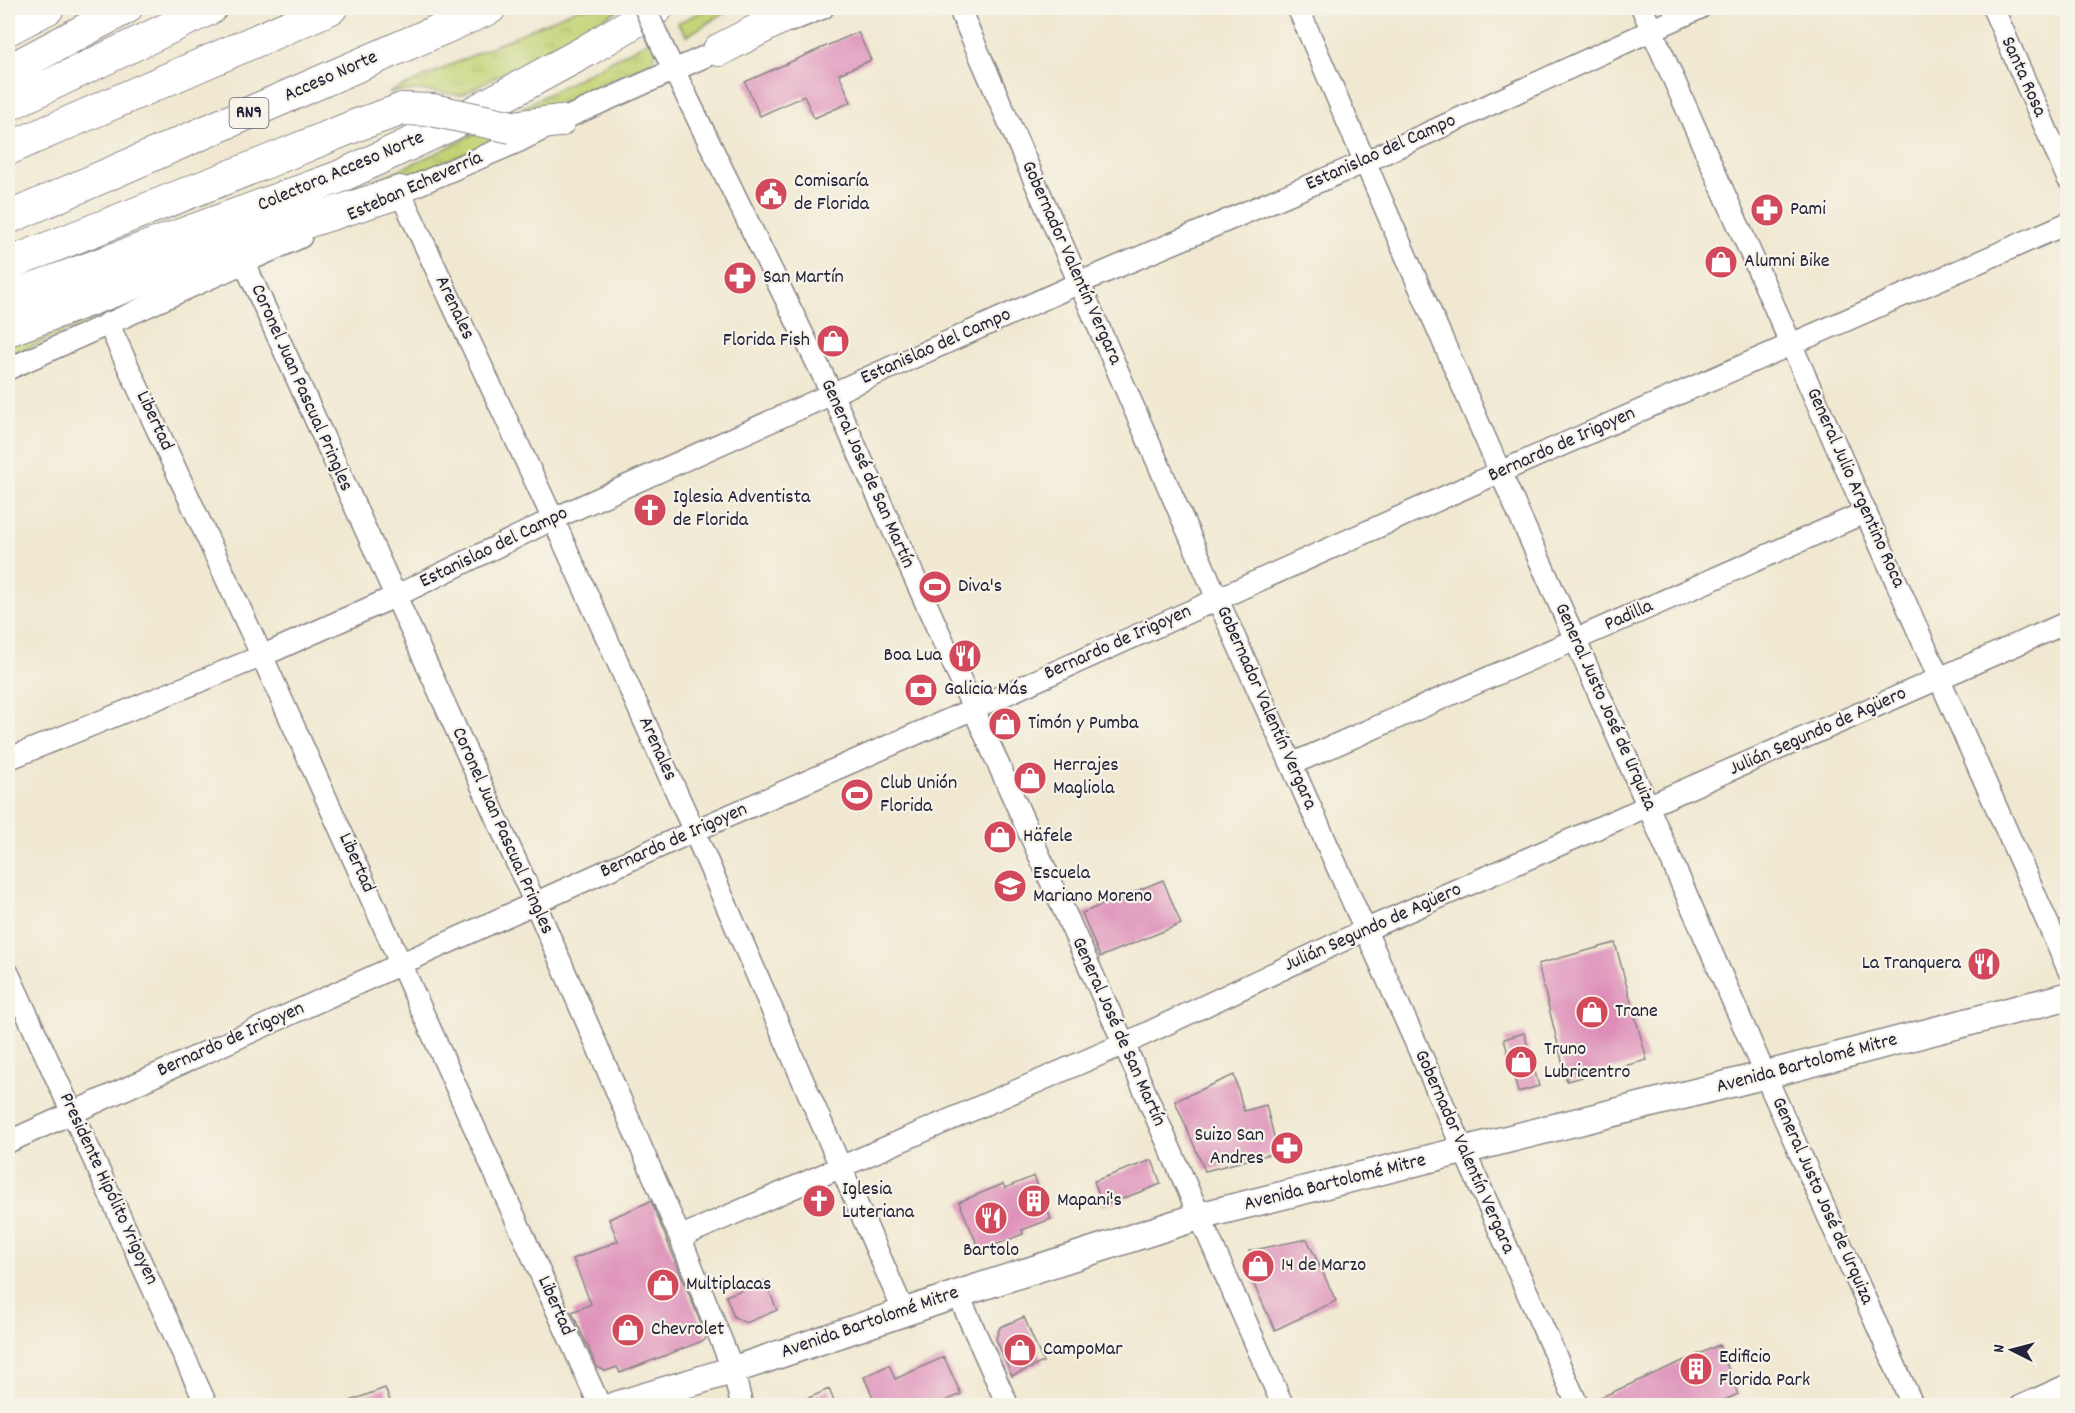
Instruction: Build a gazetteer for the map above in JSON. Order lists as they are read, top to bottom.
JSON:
{
  "streets": {
    "highway": ["Acceso Norte", "RN9", "Colectora Acceso Norte"],
    "main road": ["Avenida Bartolomé Mitre"],
    "street": [
      "Santa Rosa",
      "Estanislao del Campo",
      "Esteban Echeverría",
      "Gobernador Valentín Vergara",
      "Arenales",
      "Coronel Juan Pascual Pringles",
      "Libertad",
      "Bernardo de Irigoyen",
      "General José de San Martín",
      "General Julio Argentino Roca",
      "Padilla",
      "General Justo José de Urquiza",
      "Julián Segundo de Agüero",
      "Presidente Hipólito Yrigoyen"
    ]
  },
  "crossings": [
    ["Estanislao del Campo", "Gobernador Valentín Vergara"],
    ["Estanislao del Campo", "Arenales"],
    ["Estanislao del Campo", "Coronel Juan Pascual Pringles"],
    ["Estanislao del Campo", "Libertad"],
    ["Estanislao del Campo", "General José de San Martín"],
    ["Estanislao del Campo", "General Julio Argentino Roca"],
    ["Estanislao del Campo", "General Justo José de Urquiza"],
    ["Esteban Echeverría", "Arenales"],
    ["Esteban Echeverría", "Coronel Juan Pascual Pringles"],
    ["Esteban Echeverría", "Libertad"],
    ["Esteban Echeverría", "General José de San Martín"],
    ["Gobernador Valentín Vergara", "Bernardo de Irigoyen"],
    ["Gobernador Valentín Vergara", "Padilla"],
    ["Gobernador Valentín Vergara", "Julián Segundo de Agüero"],
    ["Gobernador Valentín Vergara", "Avenida Bartolomé Mitre"],
    ["Arenales", "Bernardo de Irigoyen"],
    ["Arenales", "Julián Segundo de Agüero"],
    ["Arenales", "Avenida Bartolomé Mitre"],
    ["Coronel Juan Pascual Pringles", "Bernardo de Irigoyen"],
    ["Coronel Juan Pascual Pringles", "Julián Segundo de Agüero"],
    ["Coronel Juan Pascual Pringles", "Avenida Bartolomé Mitre"],
    ["Libertad", "Bernardo de Irigoyen"],
    ["Bernardo de Irigoyen", "General José de San Martín"],
    ["Bernardo de Irigoyen", "General Julio Argentino Roca"],
    ["Bernardo de Irigoyen", "General Justo José de Urquiza"],
    ["Bernardo de Irigoyen", "Presidente Hipólito Yrigoyen"],
    ["General José de San Martín", "Julián Segundo de Agüero"],
    ["General José de San Martín", "Avenida Bartolomé Mitre"],
    ["General Julio Argentino Roca", "Padilla"],
    ["General Julio Argentino Roca", "Julián Segundo de Agüero"],
    ["Padilla", "General Justo José de Urquiza"],
    ["General Justo José de Urquiza", "Julián Segundo de Agüero"],
    ["General Justo José de Urquiza", "Avenida Bartolomé Mitre"]
  ],
  "places": {
    "public building": ["Comisaría de Florida"],
    "pharmacy": ["Pami", "San Martín", "Suizo San Andres"],
    "shop": [
      "Alumni Bike",
      "Florida Fish",
      "Timón y Pumba",
      "Herrajes Magliola",
      "Häfele",
      "Trane",
      "Truno Lubricentro",
      "14 de Marzo",
      "Multiplacas",
      "Chevrolet",
      "CampoMar"
    ],
    "church": ["Iglesia Adventista de Florida", "Iglesia Luteriana"],
    "sports": ["Diva's", "Club Unión Florida"],
    "restaurant": ["Boa Lua", "La Tranquera", "Bartolo"],
    "bank": ["Galicia Más"],
    "school or university": ["Escuela Mariano Moreno"],
    "building": ["Mapani's", "Edificio Florida Park"]
  },
  "north": "left"
}
